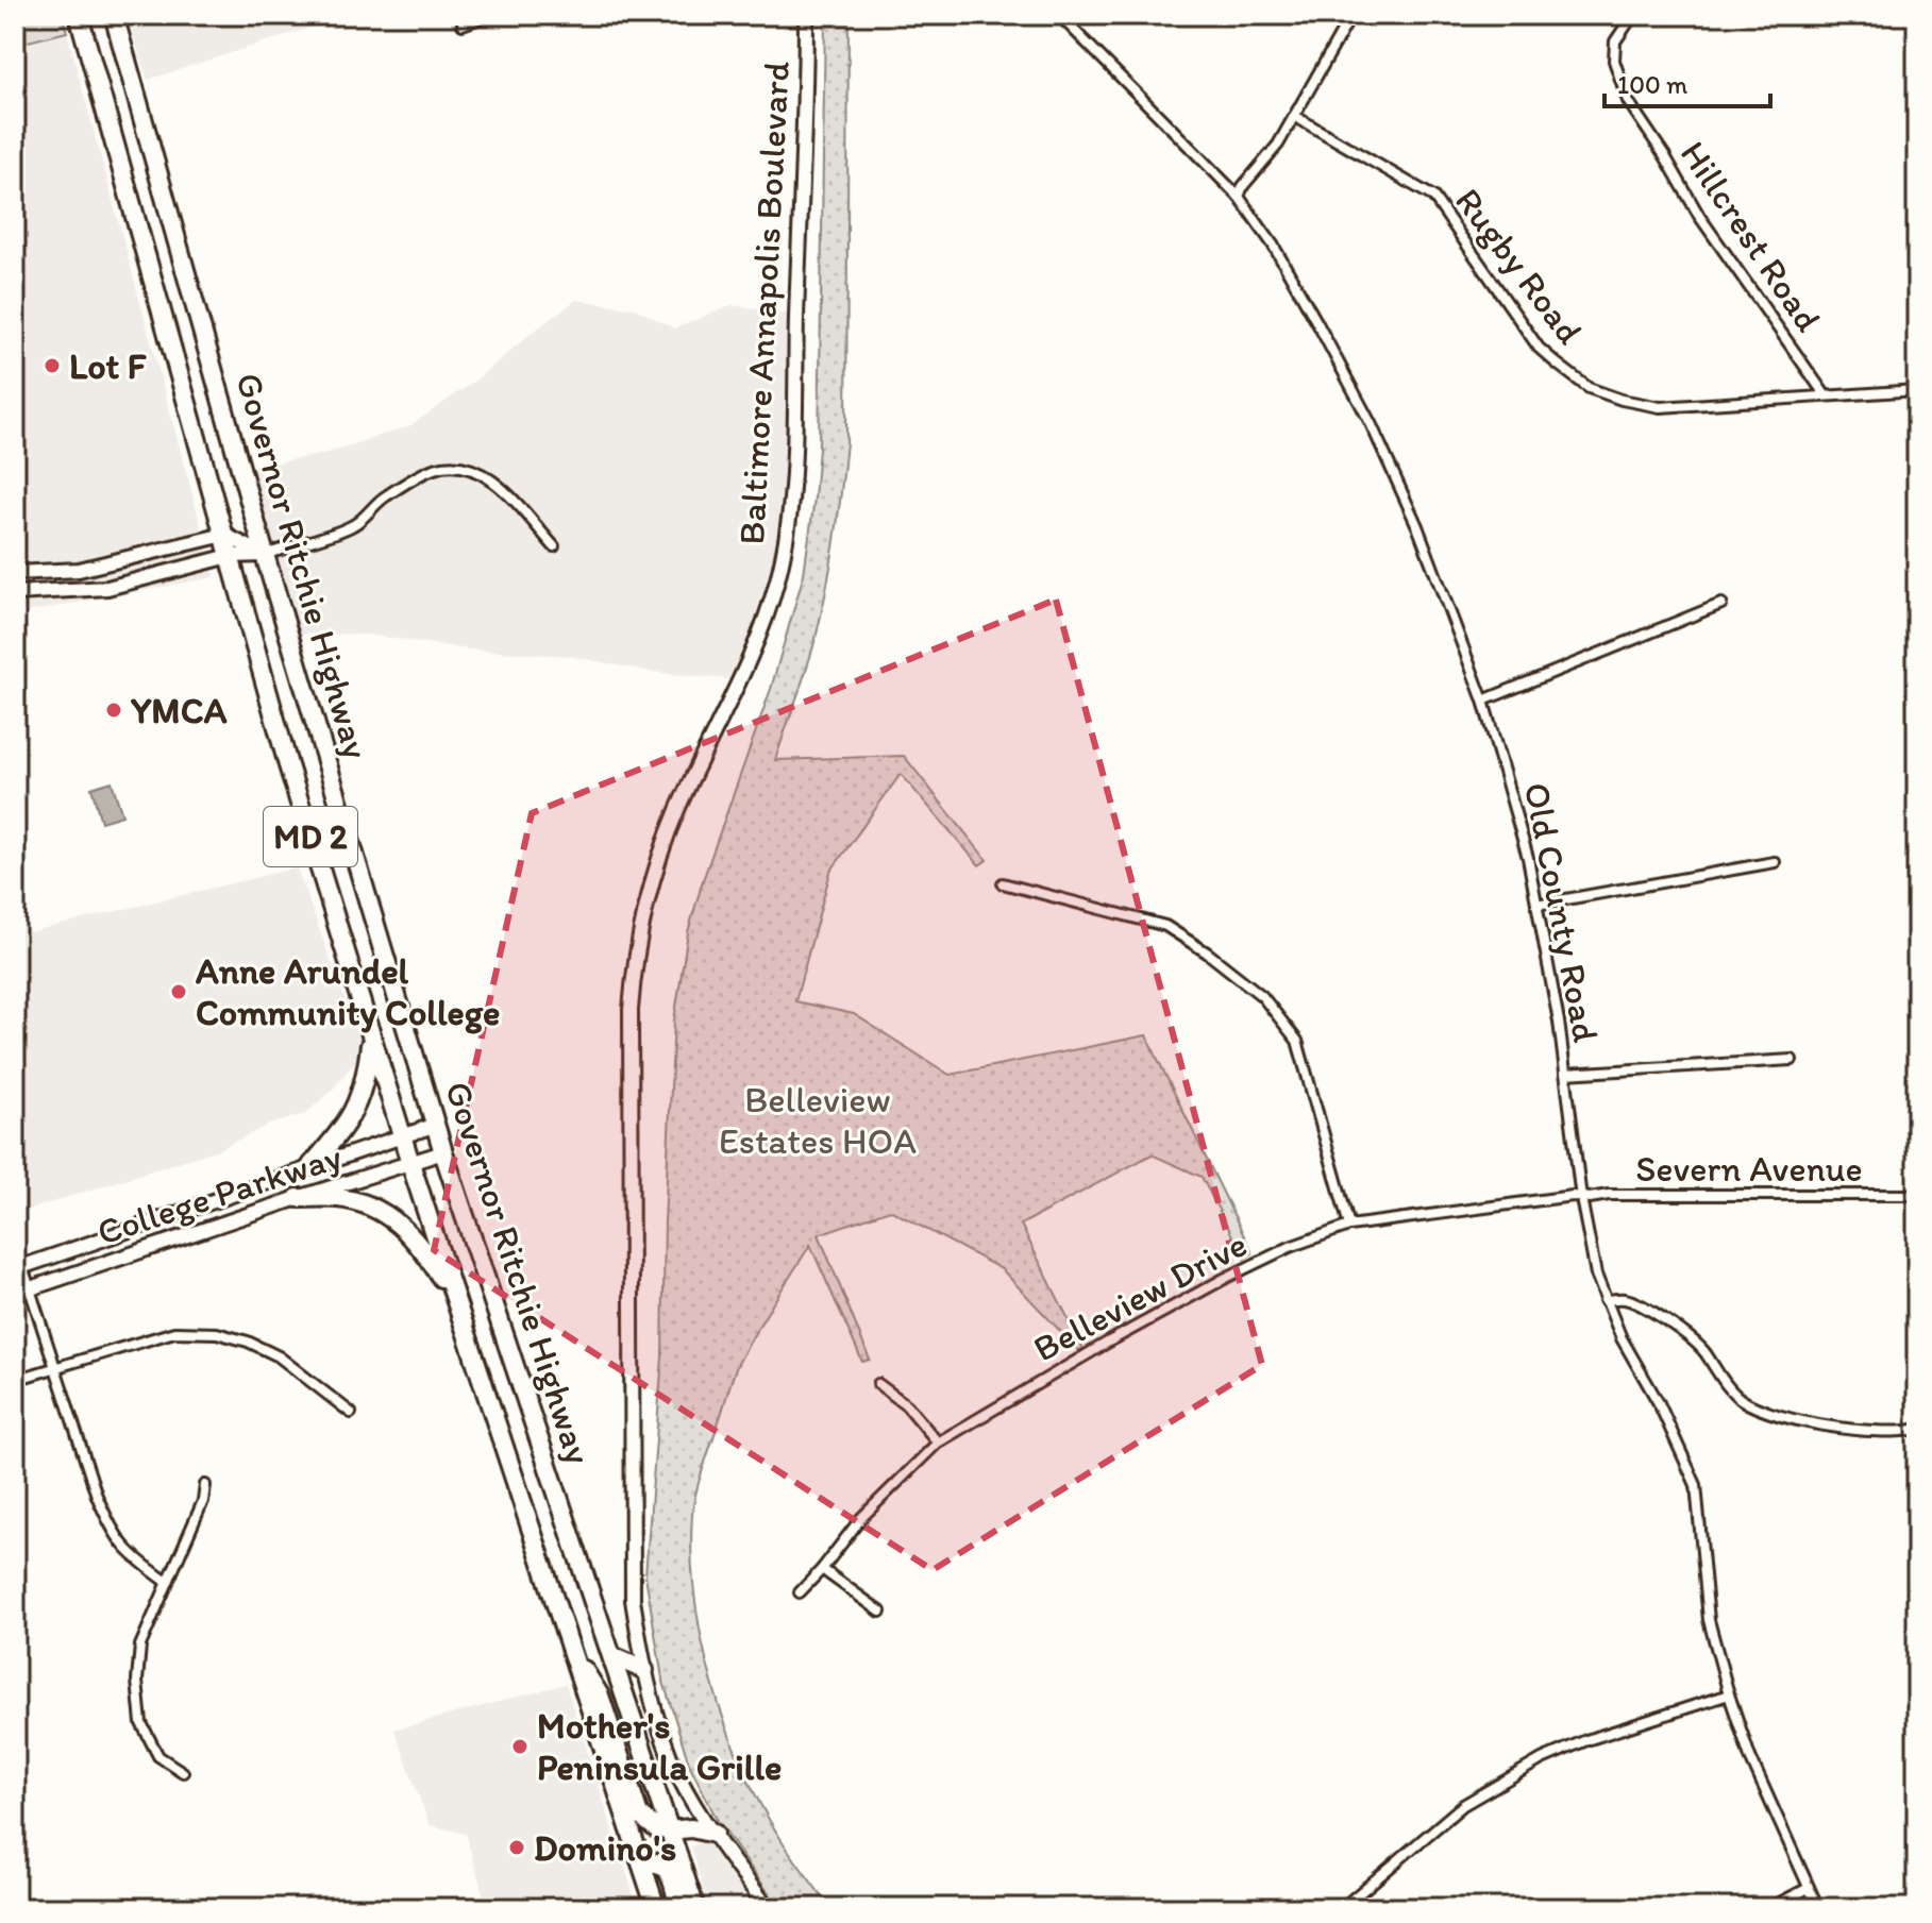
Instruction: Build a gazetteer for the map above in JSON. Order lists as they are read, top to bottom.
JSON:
{
  "streets": {
    "highway": ["Governor Ritchie Highway", "MD 2"],
    "street": [
      "Hillcrest Road",
      "Rugby Road",
      "Baltimore Annapolis Boulevard",
      "Old County Road",
      "Severn Avenue",
      "College Parkway",
      "Belleview Drive"
    ]
  },
  "crossings": [
    ["Hillcrest Road", "Rugby Road"],
    ["Governor Ritchie Highway", "College Parkway"],
    ["Old County Road", "Severn Avenue"],
    ["Old County Road", "Belleview Drive"],
    ["Severn Avenue", "Belleview Drive"]
  ],
  "parks": ["Belleview Estates HOA"],
  "places": [
    "Lot F",
    "YMCA",
    "Anne Arundel Community College",
    "Mother's Peninsula Grille",
    "Domino's"
  ],
  "scale_bar": "100 m"
}
